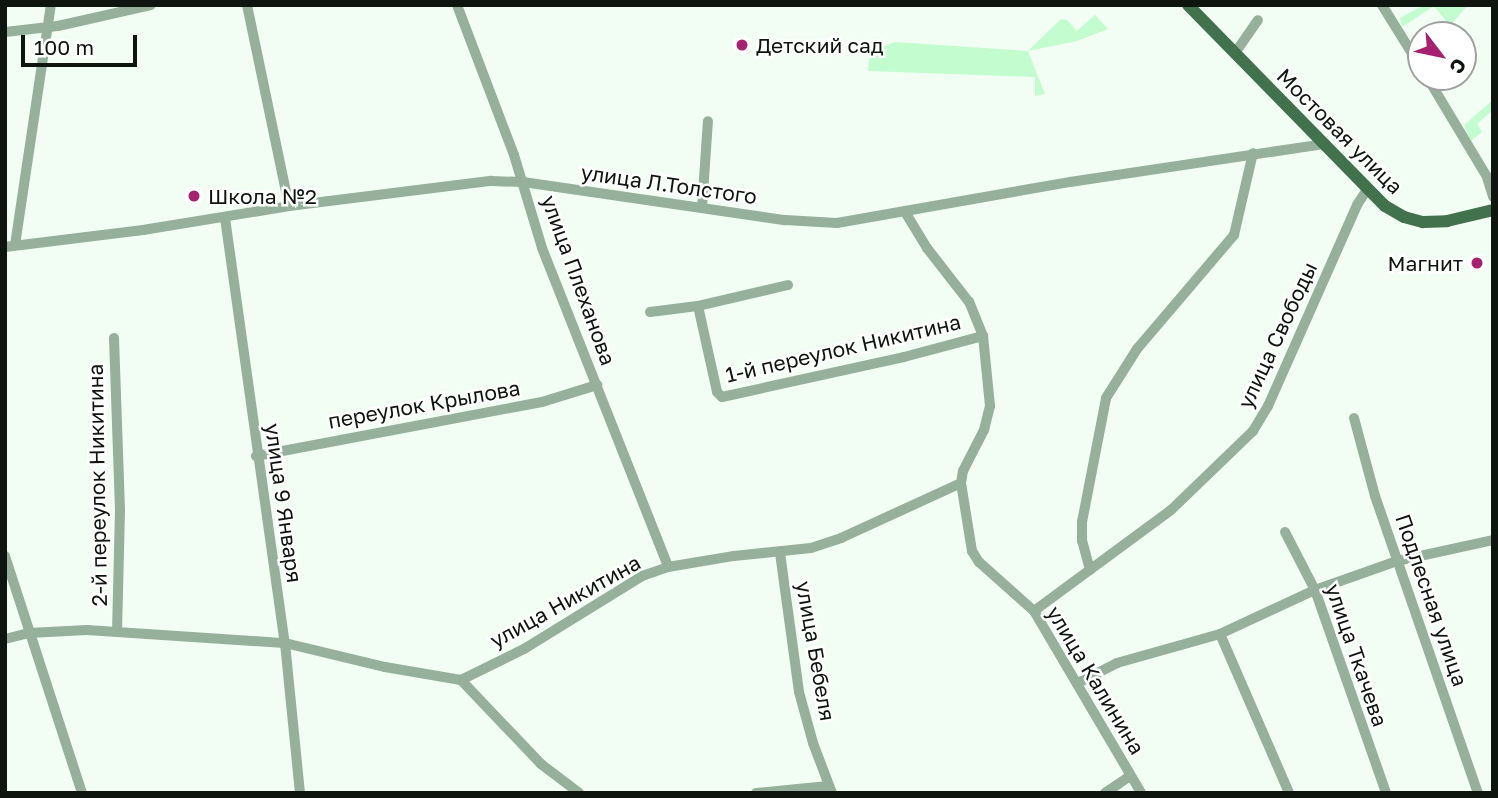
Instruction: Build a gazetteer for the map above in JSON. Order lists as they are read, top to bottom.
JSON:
{
  "streets": {
    "main road": ["Мостовая улица"],
    "street": [
      "улица Л.Толстого",
      "улица Плеханова",
      "улица Свободы",
      "1-й переулок Никитина",
      "переулок Крылова",
      "2-й переулок Никитина",
      "улица 9 Января",
      "Подлесная улица",
      "улица Никитина",
      "улица Бебеля",
      "улица Ткачева",
      "улица Калинина"
    ]
  },
  "crossings": [
    ["Мостовая улица", "улица Л.Толстого"],
    ["Мостовая улица", "улица Свободы"],
    ["улица Л.Толстого", "улица Плеханова"],
    ["улица Л.Толстого", "улица 9 Января"],
    ["улица Плеханова", "переулок Крылова"],
    ["улица Плеханова", "улица Никитина"],
    ["улица Свободы", "улица Калинина"],
    ["переулок Крылова", "улица 9 Января"],
    ["улица Никитина", "улица Бебеля"],
    ["улица Никитина", "улица Калинина"]
  ],
  "places": ["Детский сад", "Школа №2", "Магнит"],
  "scale_bar": "100 m",
  "north": "bottom right"
}
